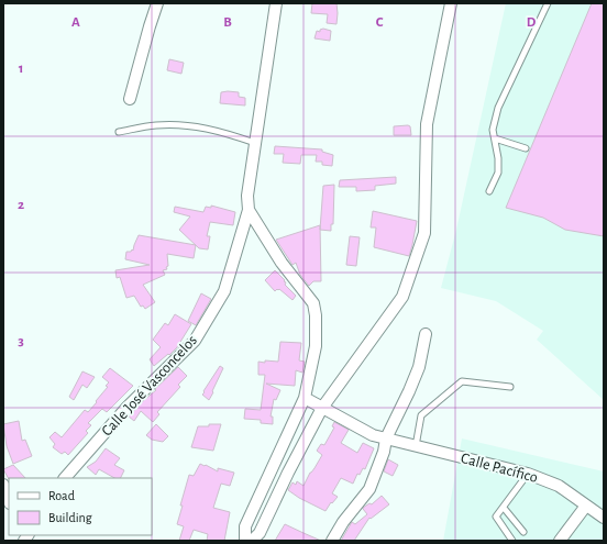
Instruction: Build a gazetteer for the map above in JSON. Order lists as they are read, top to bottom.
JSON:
{
  "streets": {
    "street": ["Calle José Vasconcelos", "Calle Pacífico"]
  },
  "legend": ["Road", "Building"],
  "grid": {
    "columns": [
      "A",
      "B",
      "C",
      "D"
    ],
    "rows": ["1", "2", "3"]
  }
}
